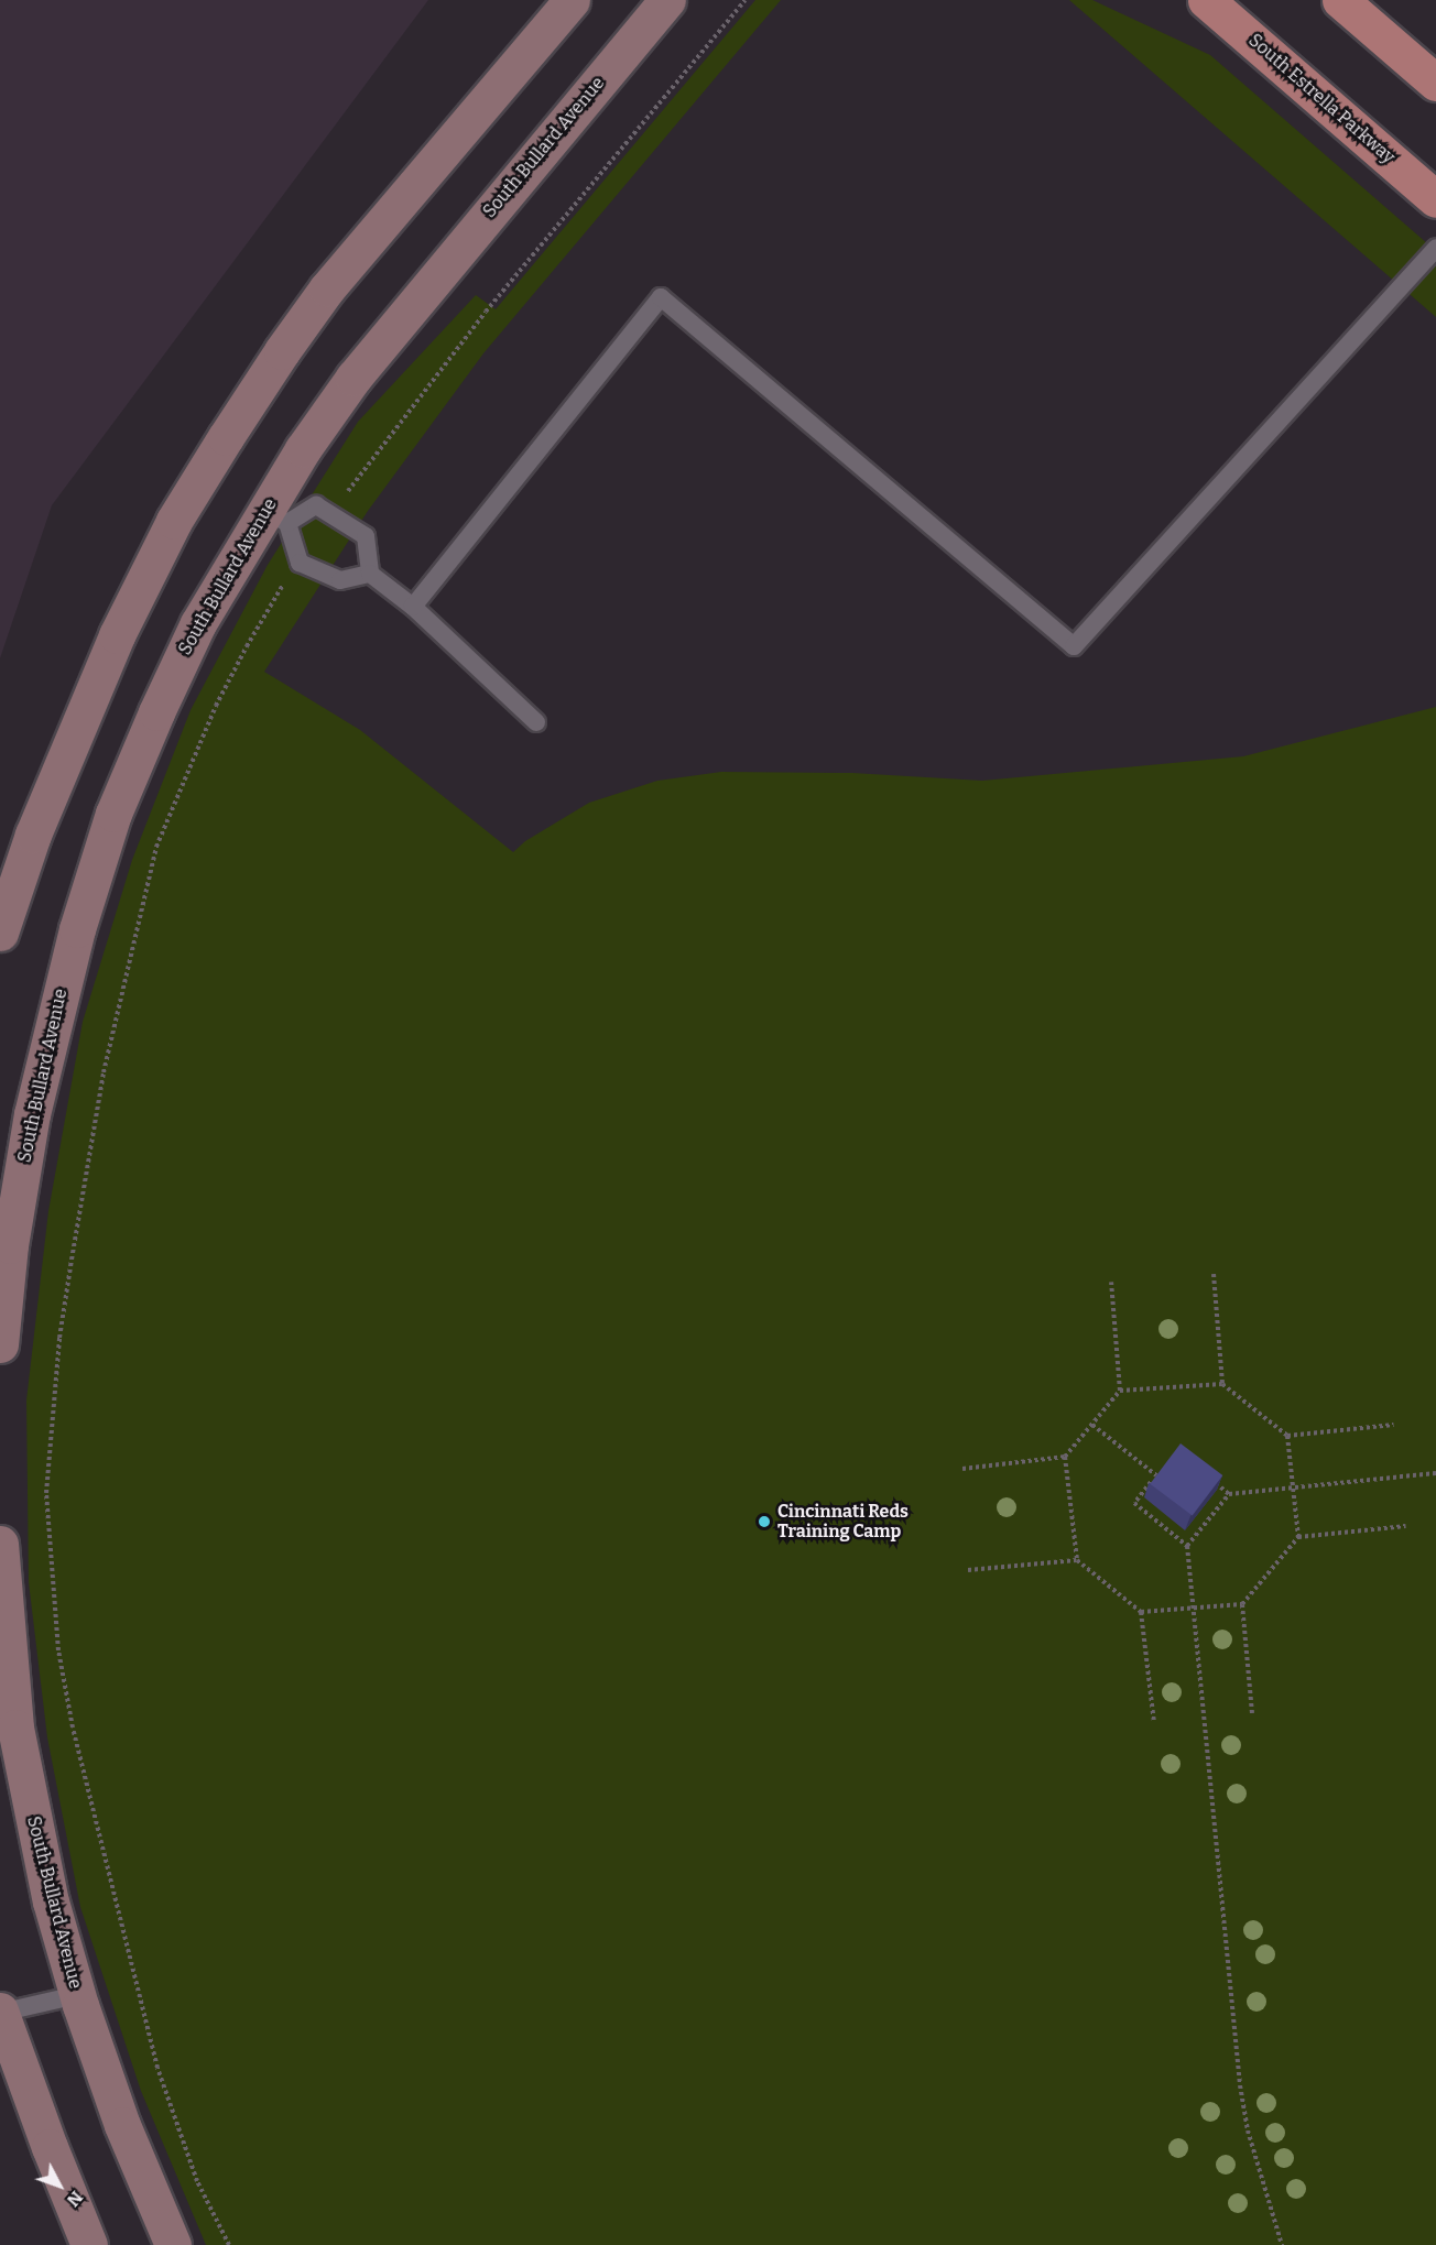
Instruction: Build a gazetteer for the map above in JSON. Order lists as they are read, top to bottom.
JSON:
{
  "streets": {
    "main road": ["South Estrella Parkway", "South Bullard Avenue"]
  },
  "places": ["Cincinnati Reds Training Camp"],
  "north": "bottom right"
}
